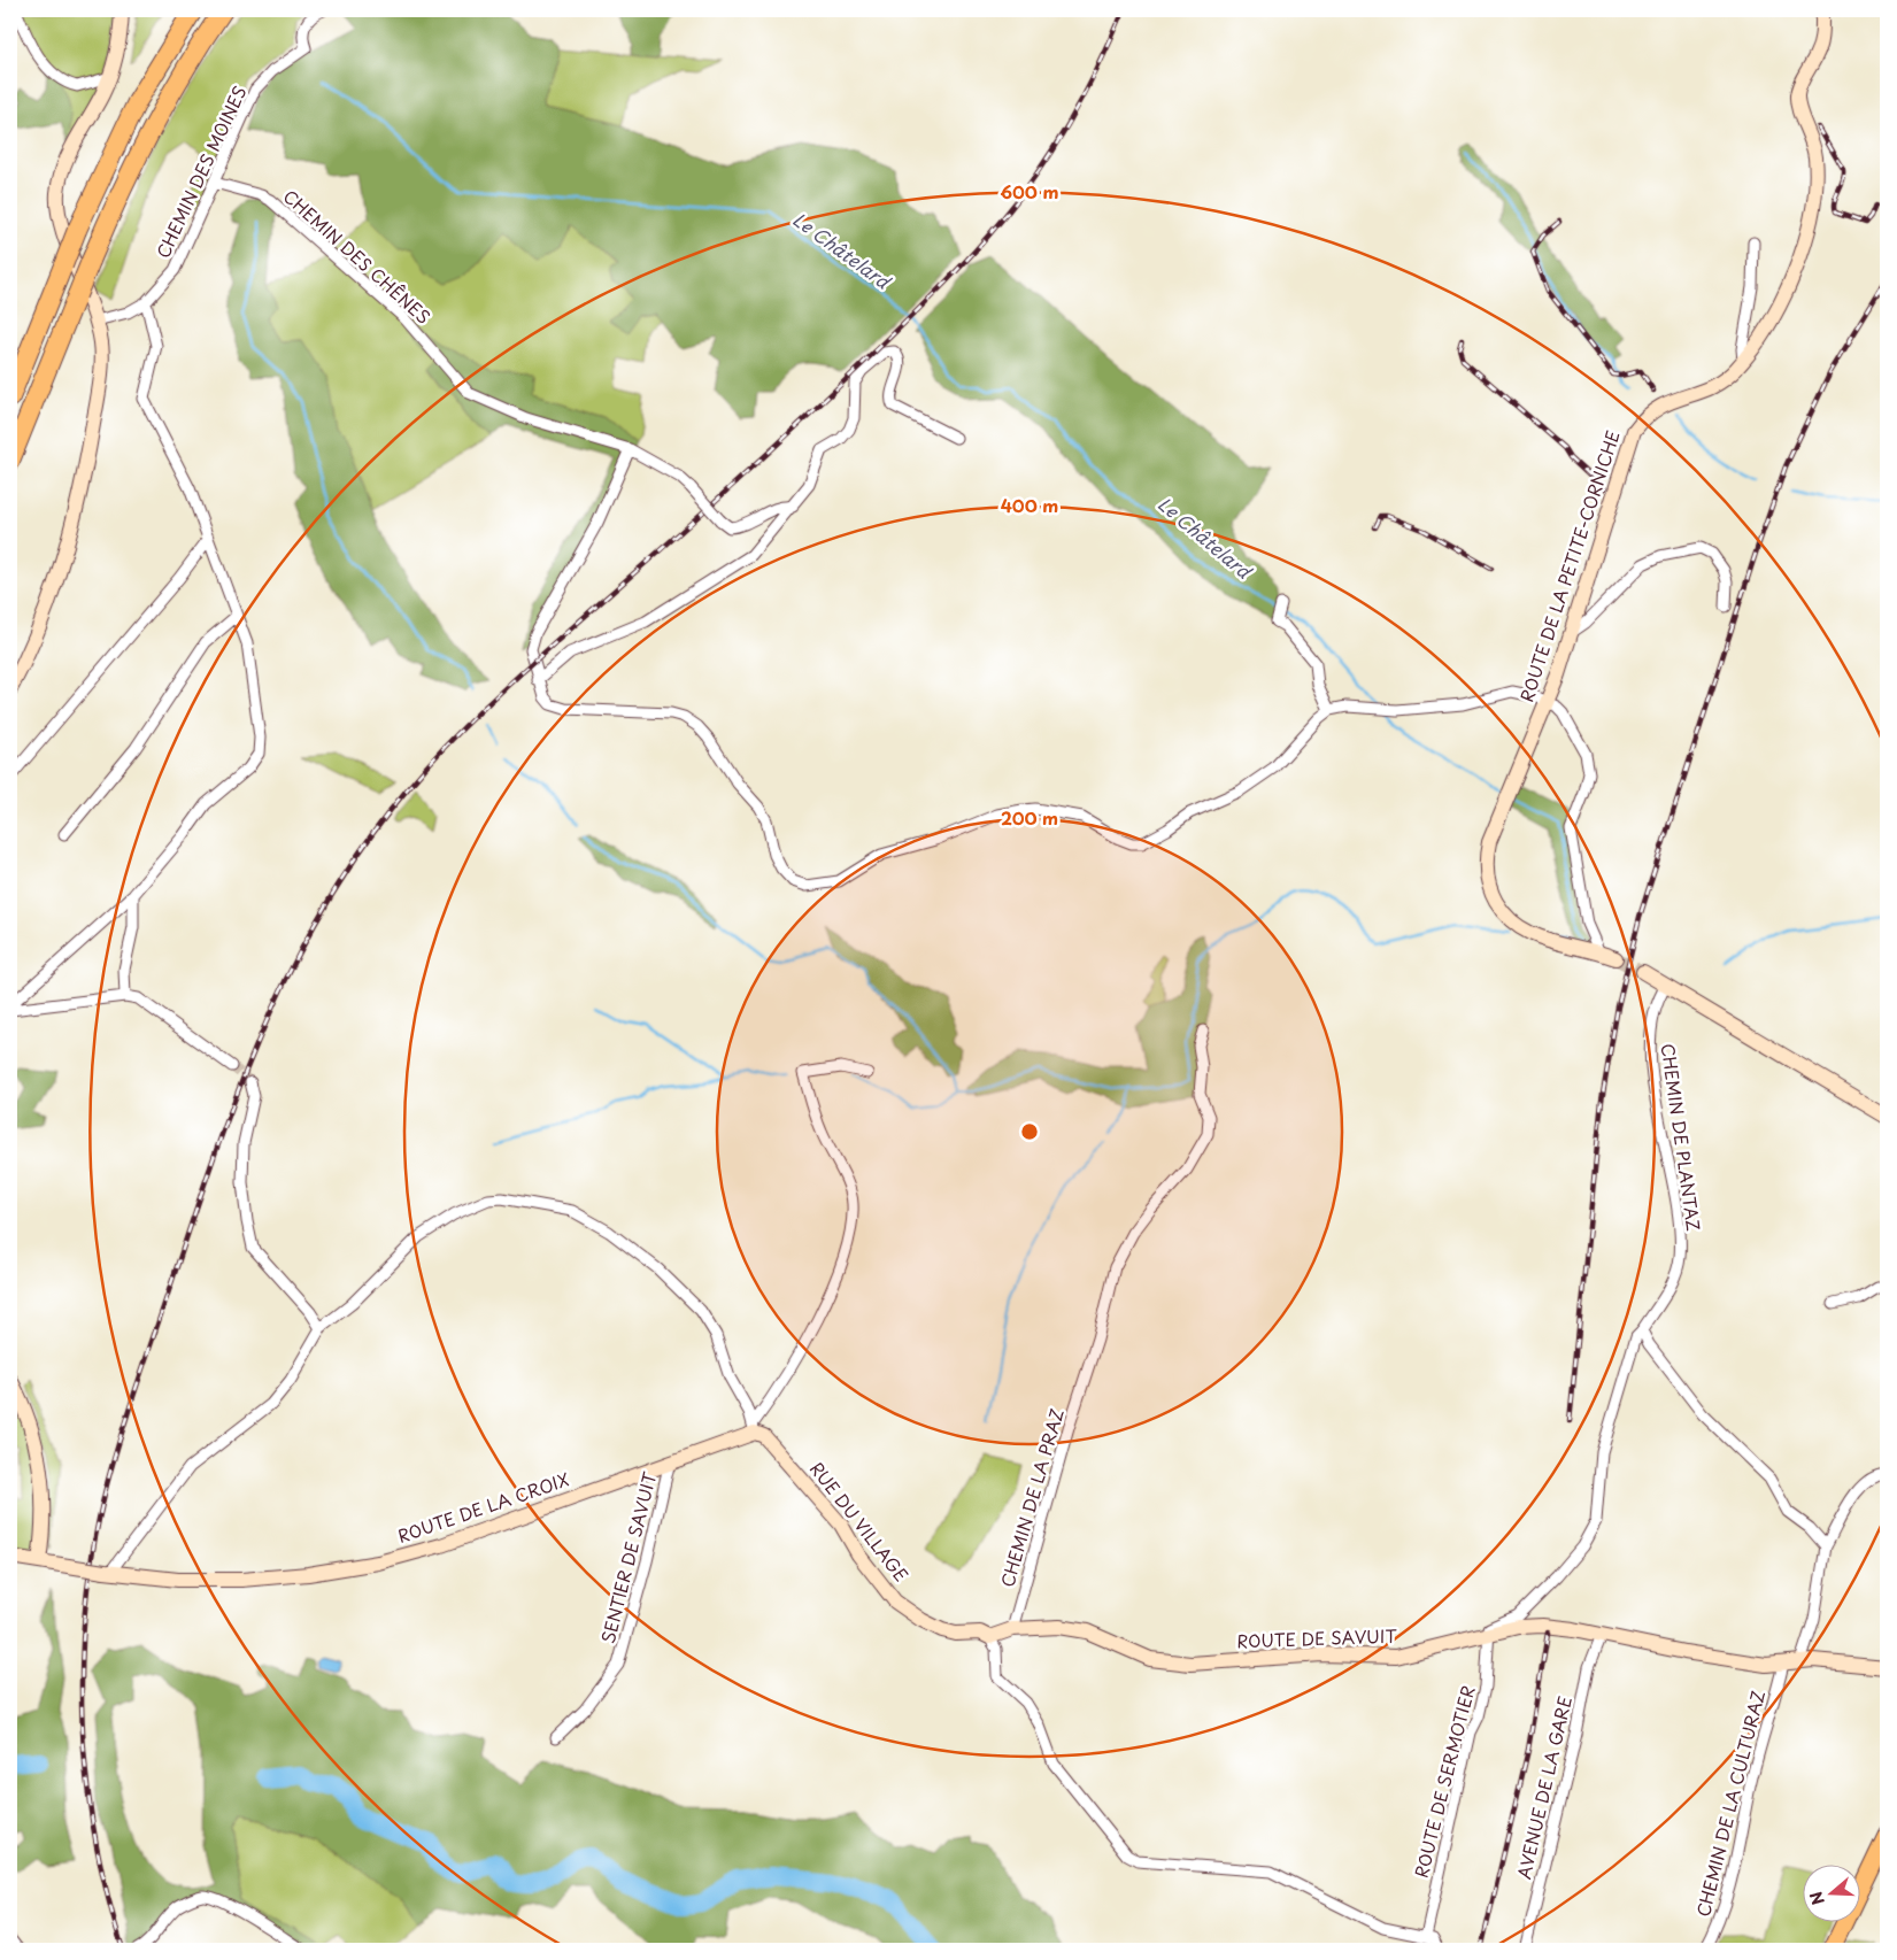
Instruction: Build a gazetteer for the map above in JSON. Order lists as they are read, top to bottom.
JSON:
{
  "streets": {
    "street": [
      "CHEMIN DES MOINES",
      "CHEMIN DES CHÊNES",
      "ROUTE DE LA PETITE-CORNICHE",
      "CHEMIN DE PLANTAZ",
      "CHEMIN DE LA PRAZ",
      "ROUTE DE LA CROIX",
      "RUE DU VILLAGE",
      "SENTIER DE SAVUIT",
      "ROUTE DE SAVUIT",
      "ROUTE DE SERMOTIER",
      "AVENUE DE LA GARE",
      "CHEMIN DE LA CULTURAZ"
    ]
  },
  "crossings": [
    ["CHEMIN DES MOINES", "CHEMIN DES CHÊNES"],
    ["CHEMIN DE PLANTAZ", "ROUTE DE SAVUIT"],
    ["CHEMIN DE PLANTAZ", "ROUTE DE SERMOTIER"],
    ["CHEMIN DE LA PRAZ", "ROUTE DE SAVUIT"],
    ["ROUTE DE LA CROIX", "RUE DU VILLAGE"],
    ["ROUTE DE LA CROIX", "SENTIER DE SAVUIT"],
    ["RUE DU VILLAGE", "ROUTE DE SAVUIT"],
    ["ROUTE DE SAVUIT", "ROUTE DE SERMOTIER"],
    ["ROUTE DE SAVUIT", "AVENUE DE LA GARE"],
    ["ROUTE DE SAVUIT", "CHEMIN DE LA CULTURAZ"]
  ],
  "water": ["Le Châtelard"],
  "north": "left",
  "rings": ["600 m", "400 m", "200 m"]
}
